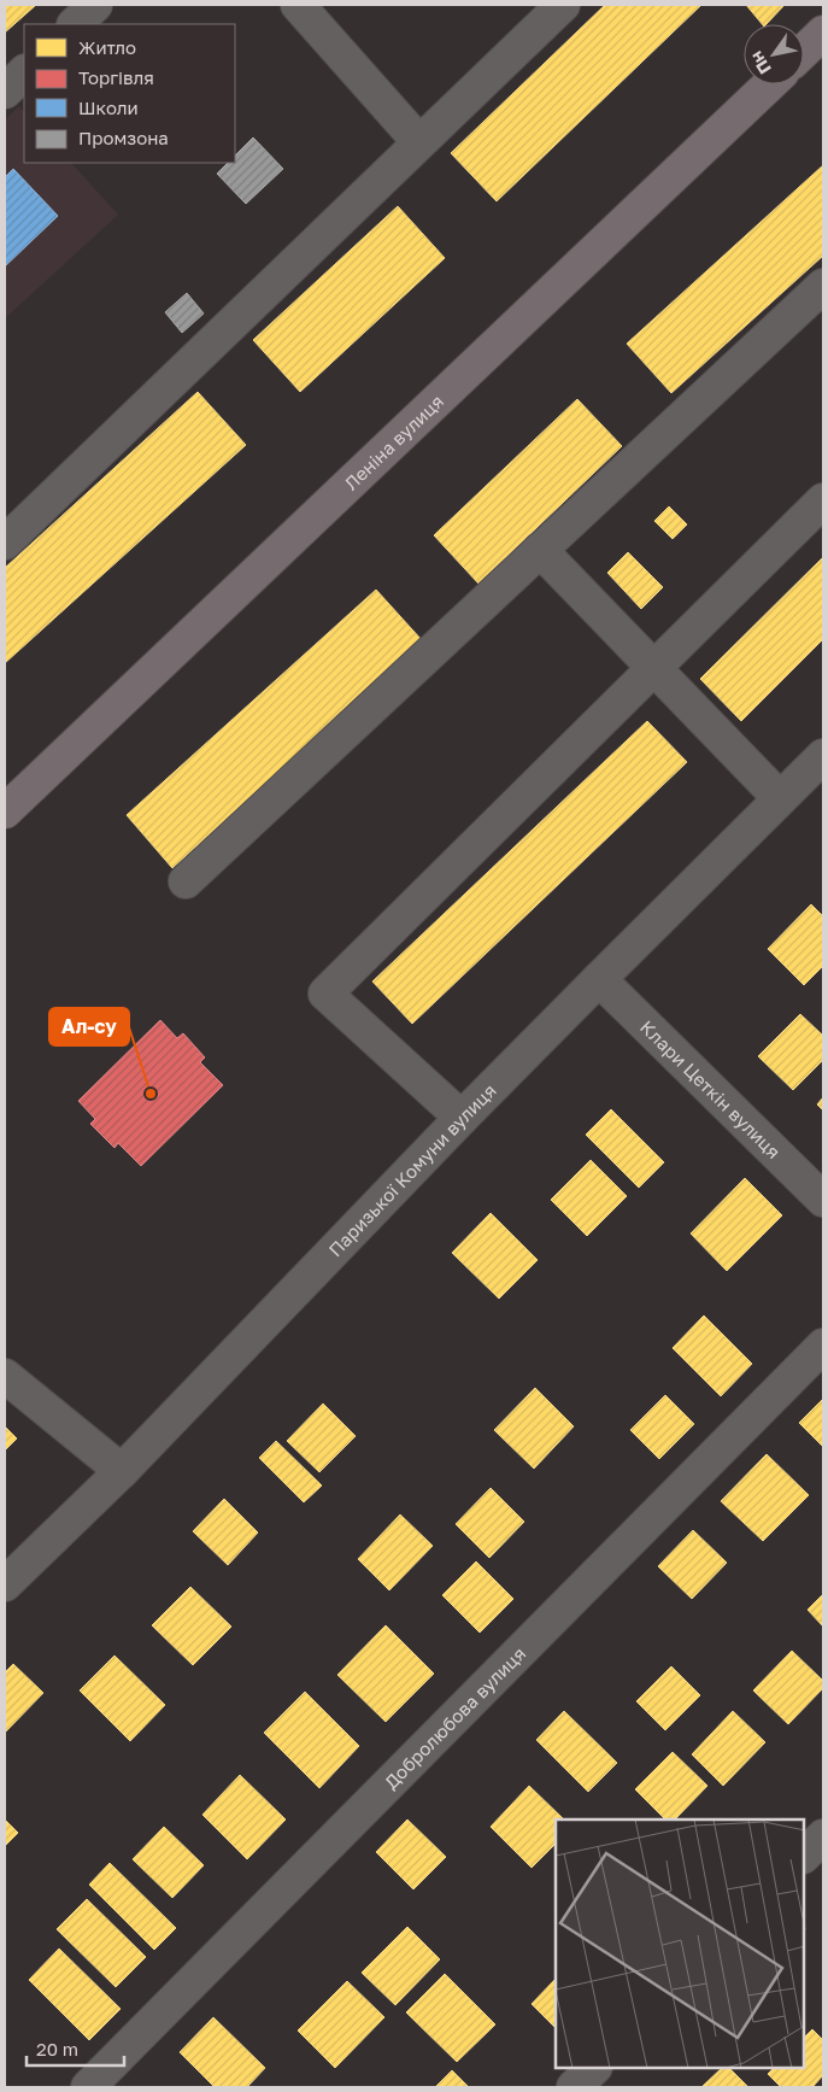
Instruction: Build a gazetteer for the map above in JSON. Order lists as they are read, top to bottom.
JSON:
{
  "streets": {
    "main road": ["Леніна вулиця"],
    "street": ["Клари Цеткін вулиця", "Паризької Комуни вулиця", "Добролюбова вулиця"]
  },
  "crossings": [
    ["Клари Цеткін вулиця", "Паризької Комуни вулиця"]
  ],
  "places": ["Ал-су"],
  "legend": [
    "Житло",
    "Торгівля",
    "Школи",
    "Промзона"
  ],
  "scale_bar": "20 m",
  "north": "bottom left"
}
